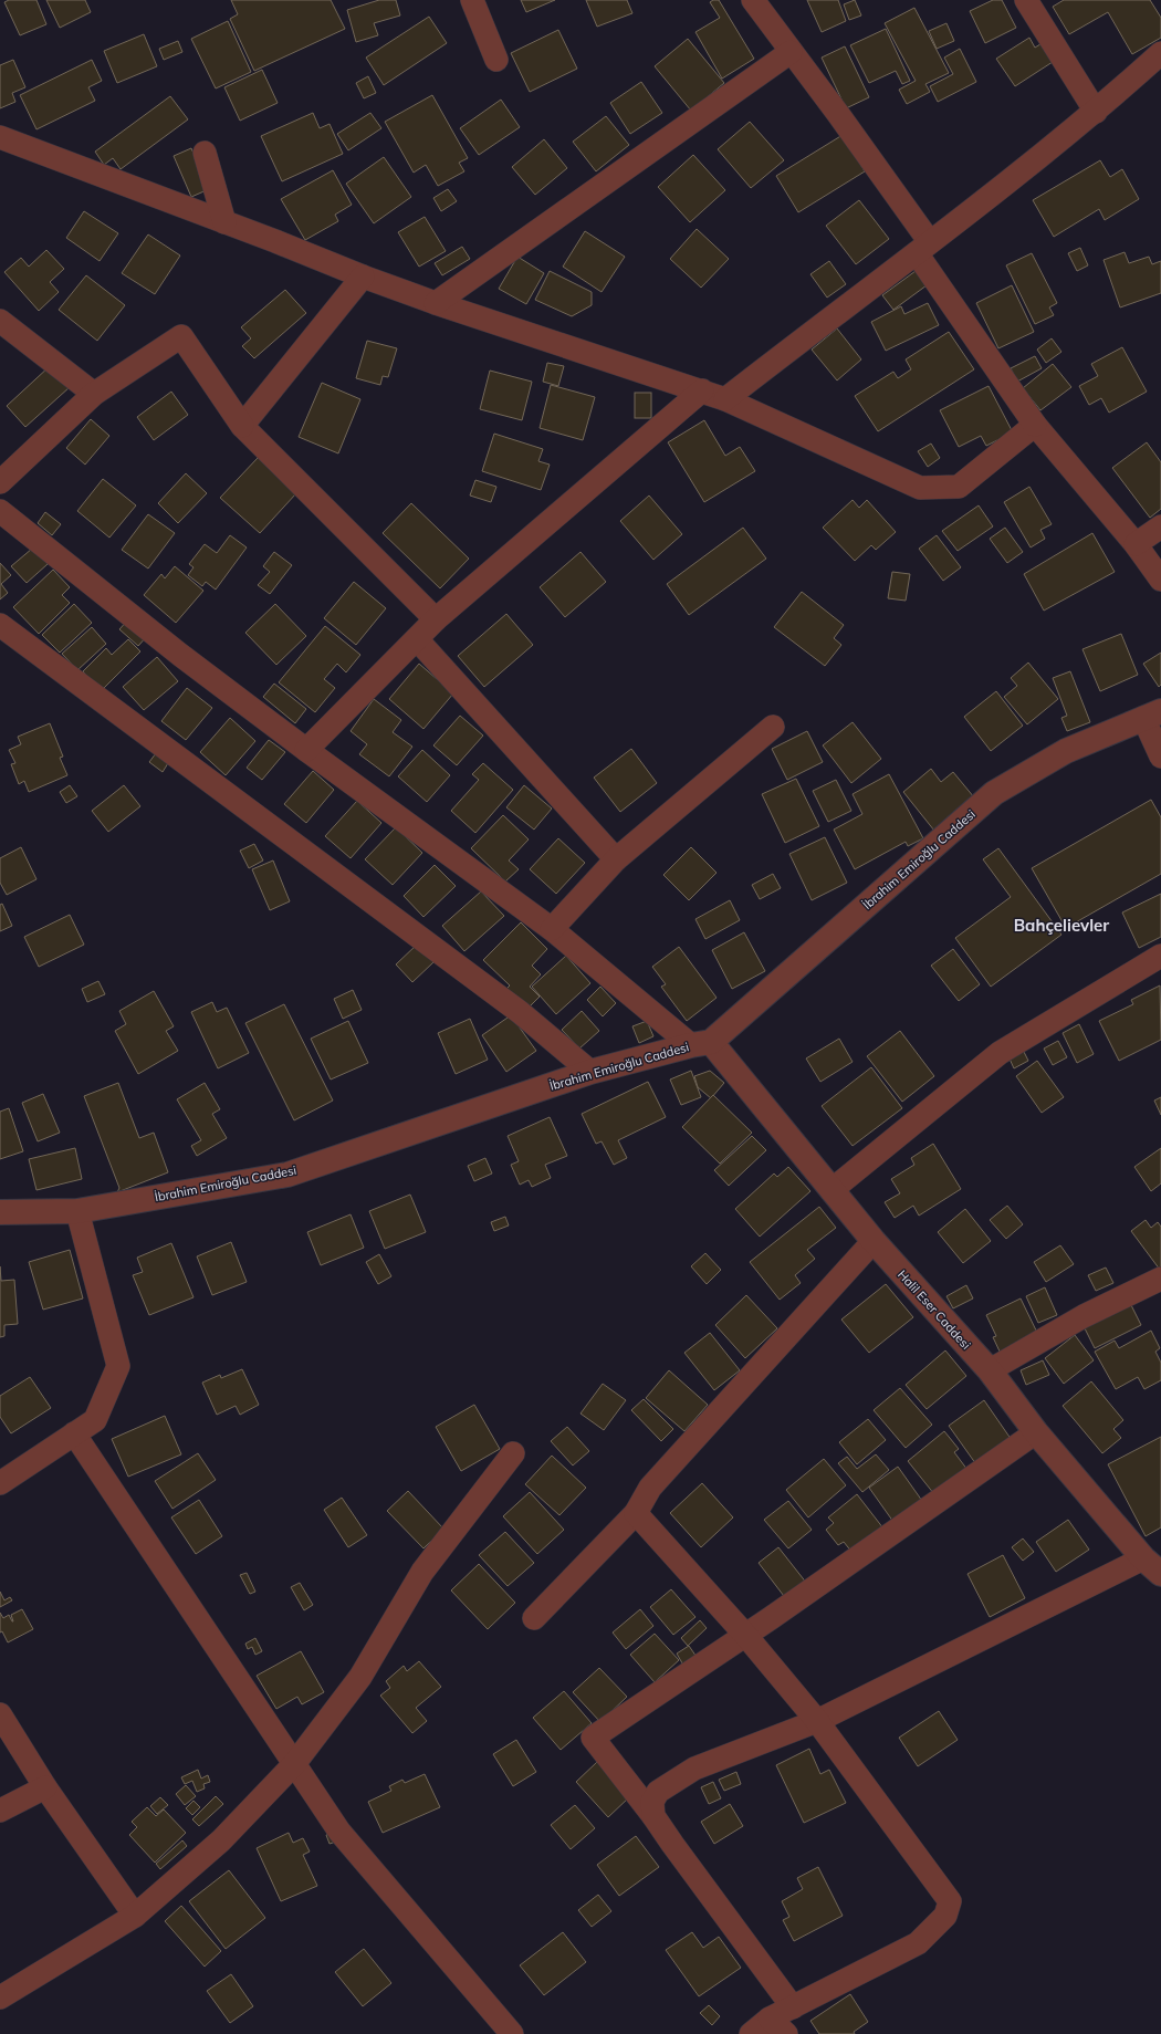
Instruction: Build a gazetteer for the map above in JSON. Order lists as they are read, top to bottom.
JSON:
{
  "streets": {
    "street": ["İbrahim Emiroğlu Caddesi", "Halil Eser Caddesi"]
  },
  "crossings": [
    ["İbrahim Emiroğlu Caddesi", "Halil Eser Caddesi"]
  ],
  "districts": ["Bahçelievler"]
}
